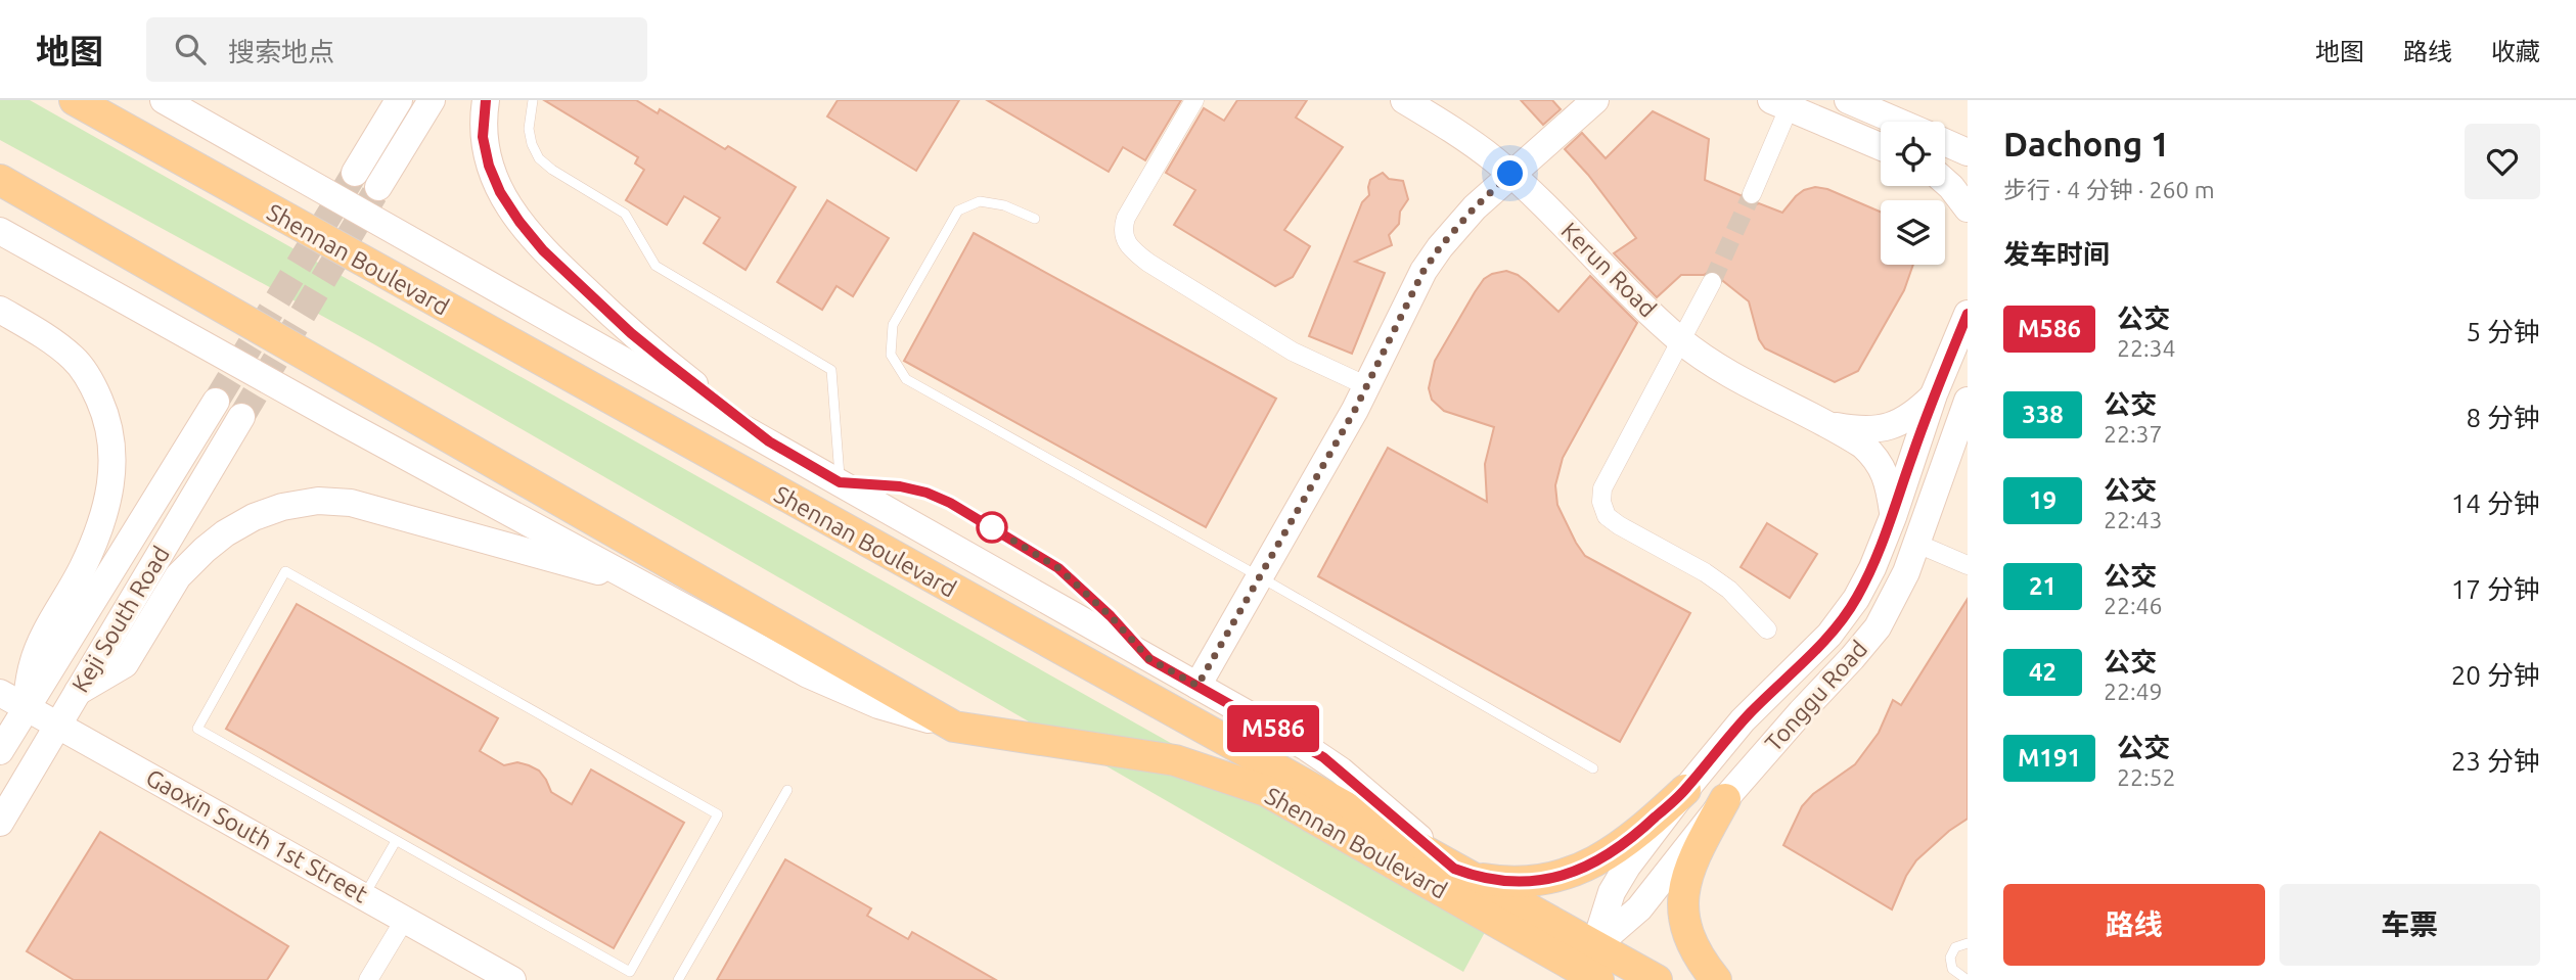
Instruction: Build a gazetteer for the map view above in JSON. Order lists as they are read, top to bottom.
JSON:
{
  "streets": {
    "main road": [
      "Shennan Boulevard",
      "Kerun Road",
      "Keji South Road",
      "Tonggu Road",
      "Gaoxin South 1st Street"
    ]
  },
  "crossings": [
    ["Shennan Boulevard", "Tonggu Road"],
    ["Kerun Road", "Tonggu Road"],
    ["Keji South Road", "Gaoxin South 1st Street"]
  ],
  "lines": ["bus line M586"],
  "page": {
    "header": "地图",
    "search": "搜索地点",
    "nav": ["地图", "路线", "收藏"],
    "on_map": "M586",
    "heading": [
      ["Dachong 1", "步行 · 4 分钟 · 260 m"],
      "发车时间"
    ],
    "list": [
      {
        "mark": "M586",
        "name": "公交",
        "note": "22:34",
        "value": "5 分钟"
      },
      {
        "mark": "338",
        "name": "公交",
        "note": "22:37",
        "value": "8 分钟"
      },
      {
        "mark": "19",
        "name": "公交",
        "note": "22:43",
        "value": "14 分钟"
      },
      {
        "mark": "21",
        "name": "公交",
        "note": "22:46",
        "value": "17 分钟"
      },
      {
        "mark": "42",
        "name": "公交",
        "note": "22:49",
        "value": "20 分钟"
      },
      {
        "mark": "M191",
        "name": "公交",
        "note": "22:52",
        "value": "23 分钟"
      }
    ],
    "buttons": ["路线", "车票"]
  }
}
